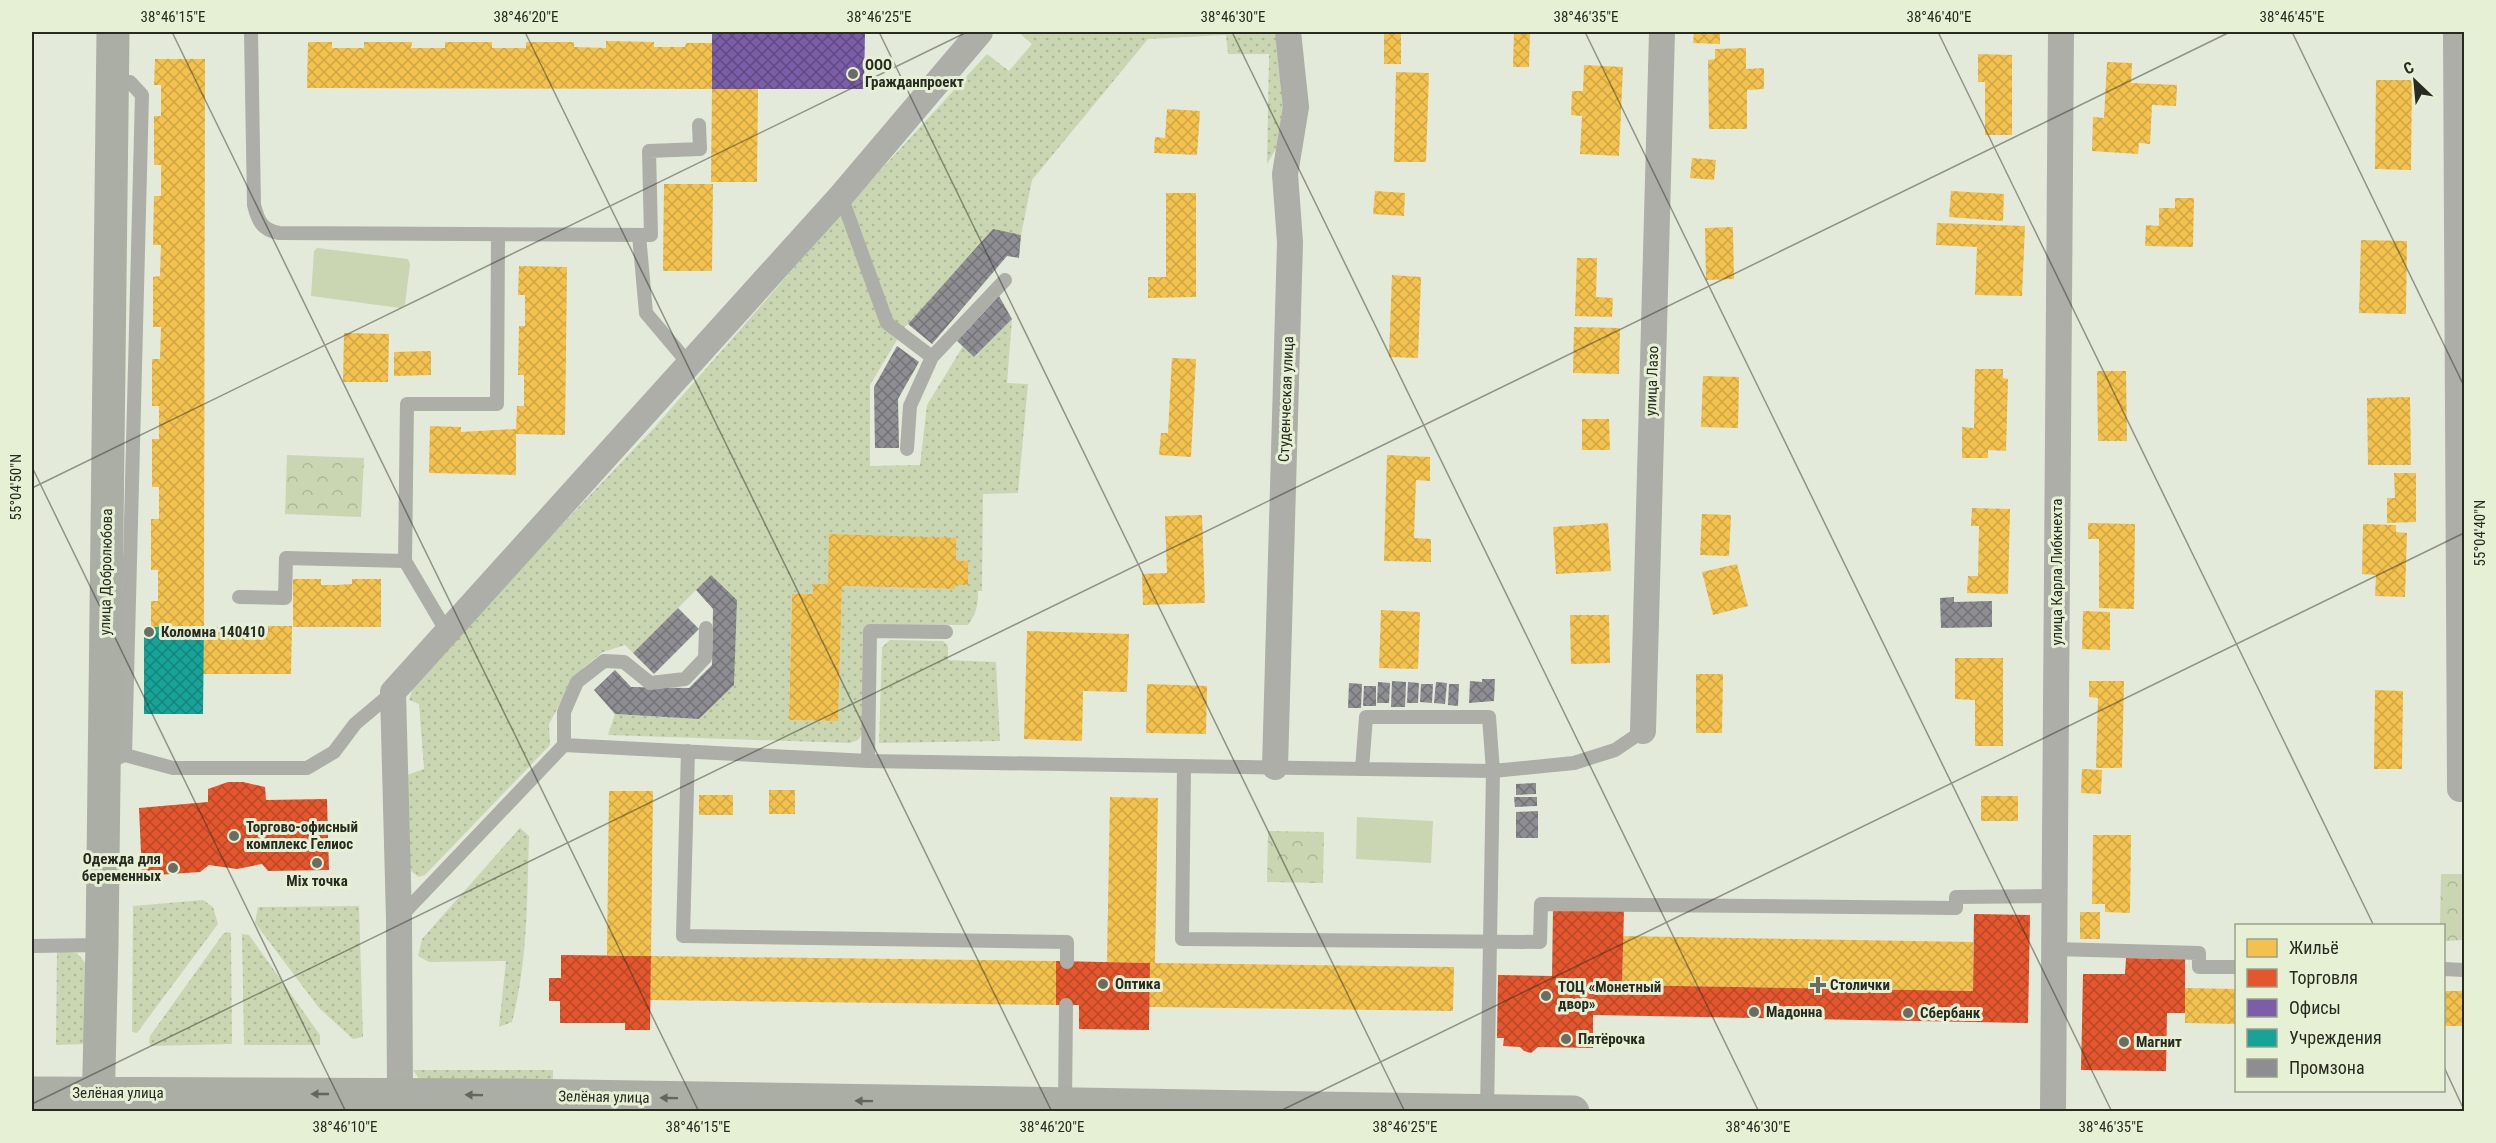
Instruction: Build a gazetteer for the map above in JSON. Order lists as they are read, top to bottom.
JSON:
{
  "streets": {
    "street": [
      "улица Лазо",
      "Студенческая улица",
      "улица Добролюбова",
      "улица Карла Либкнехта",
      "Зелёная улица"
    ]
  },
  "crossings": [
    ["улица Добролюбова", "Зелёная улица"]
  ],
  "one_way": ["Зелёная улица"],
  "places": {
    "other": [
      "ООО Гражданпроект",
      "Коломна 140410",
      "Торгово-офисный комплекс Гелиос",
      "Mix точка",
      "Одежда для беременных",
      "Оптика",
      "ТОЦ «Монетный двор»",
      "Мадонна",
      "Сбербанк",
      "Пятёрочка",
      "Магнит"
    ],
    "health": ["Столички"]
  },
  "legend": [
    "Жильё",
    "Торговля",
    "Офисы",
    "Учреждения",
    "Промзона"
  ],
  "north": "top left",
  "coordinates": [
    "38°46'15\"E",
    "38°46'20\"E",
    "38°46'25\"E",
    "38°46'30\"E",
    "38°46'35\"E",
    "38°46'40\"E",
    "38°46'45\"E",
    "55°04'50\"N",
    "55°04'40\"N",
    "38°46'10\"E"
  ]
}
